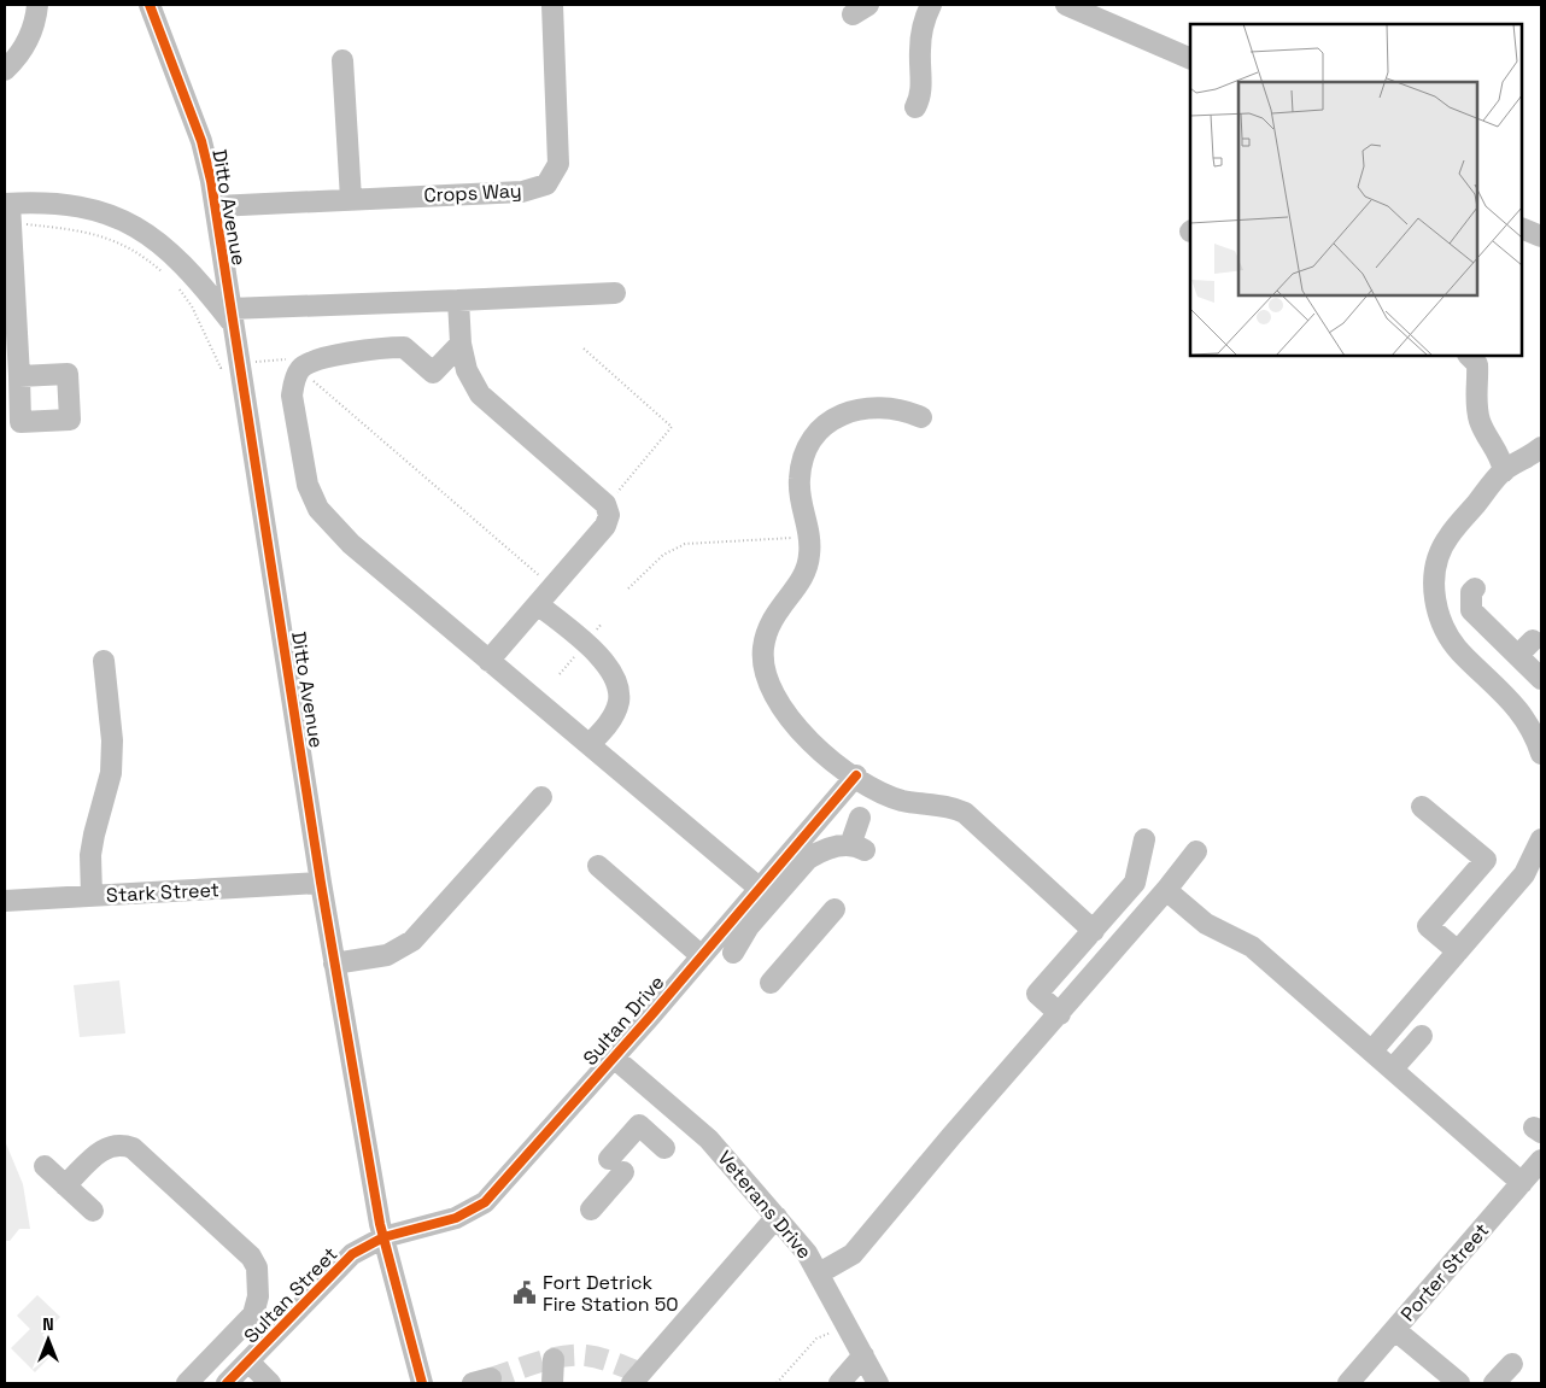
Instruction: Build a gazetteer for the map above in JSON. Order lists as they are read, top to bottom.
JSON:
{
  "streets": {
    "street": [
      "Crops Way",
      "Ditto Avenue",
      "Stark Street",
      "Sultan Drive",
      "Veterans Drive",
      "Porter Street",
      "Sultan Street"
    ]
  },
  "crossings": [
    ["Crops Way", "Ditto Avenue"],
    ["Ditto Avenue", "Stark Street"],
    ["Ditto Avenue", "Sultan Drive"],
    ["Ditto Avenue", "Sultan Street"],
    ["Sultan Drive", "Veterans Drive"],
    ["Sultan Drive", "Sultan Street"]
  ],
  "places": {
    "public building": ["Fort Detrick Fire Station 50"]
  },
  "north": "top"
}
